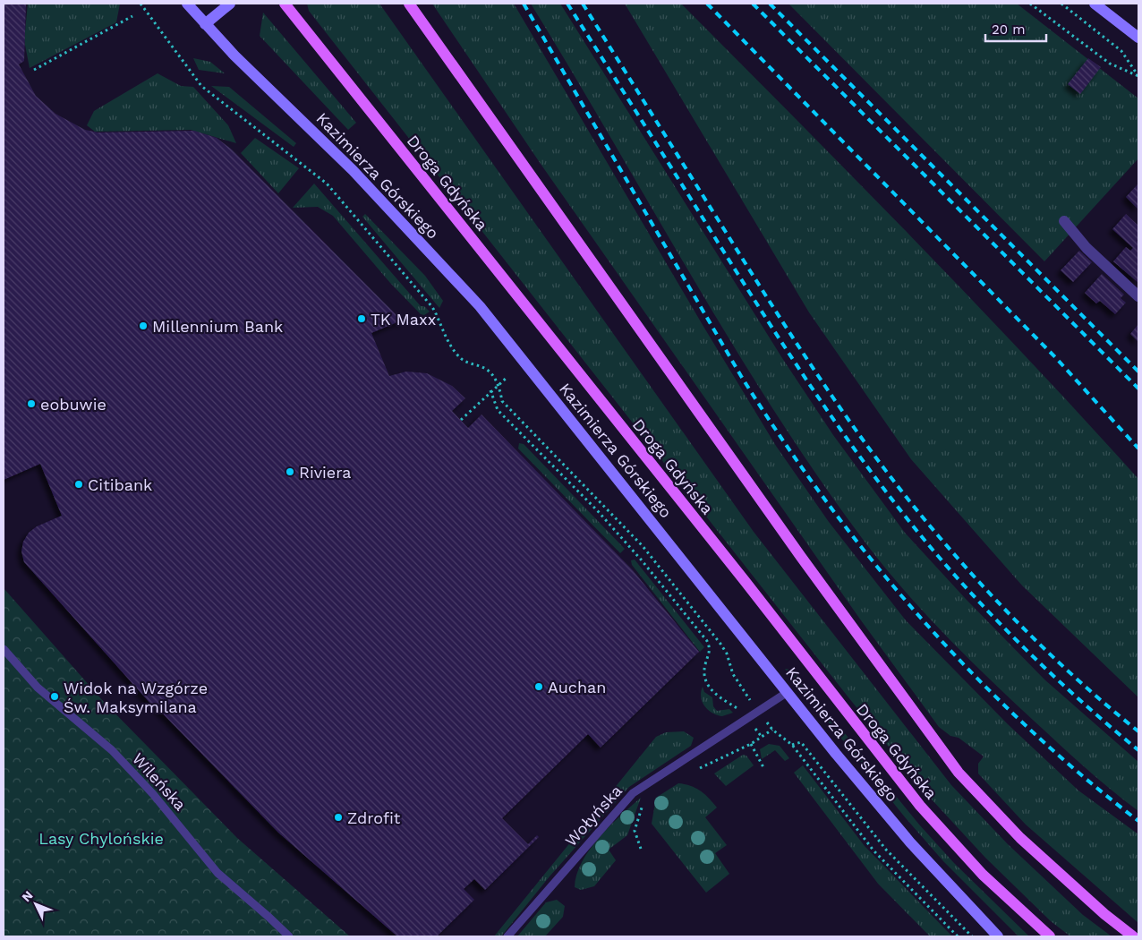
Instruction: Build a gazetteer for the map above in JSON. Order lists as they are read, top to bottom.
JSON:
{
  "streets": {
    "main road": ["Droga Gdyńska"],
    "street": ["Kazimierza Górskiego"],
    "lane": ["Wileńska", "Wołyńska"]
  },
  "crossings": [
    ["Kazimierza Górskiego", "Wołyńska"]
  ],
  "parks": ["Lasy Chylońskie"],
  "places": [
    "TK Maxx",
    "Millennium Bank",
    "eobuwie",
    "Riviera",
    "Citibank",
    "Auchan",
    "Widok na Wzgórze Św. Maksymilana",
    "Zdrofit"
  ],
  "scale_bar": "20 m",
  "north": "top left"
}
